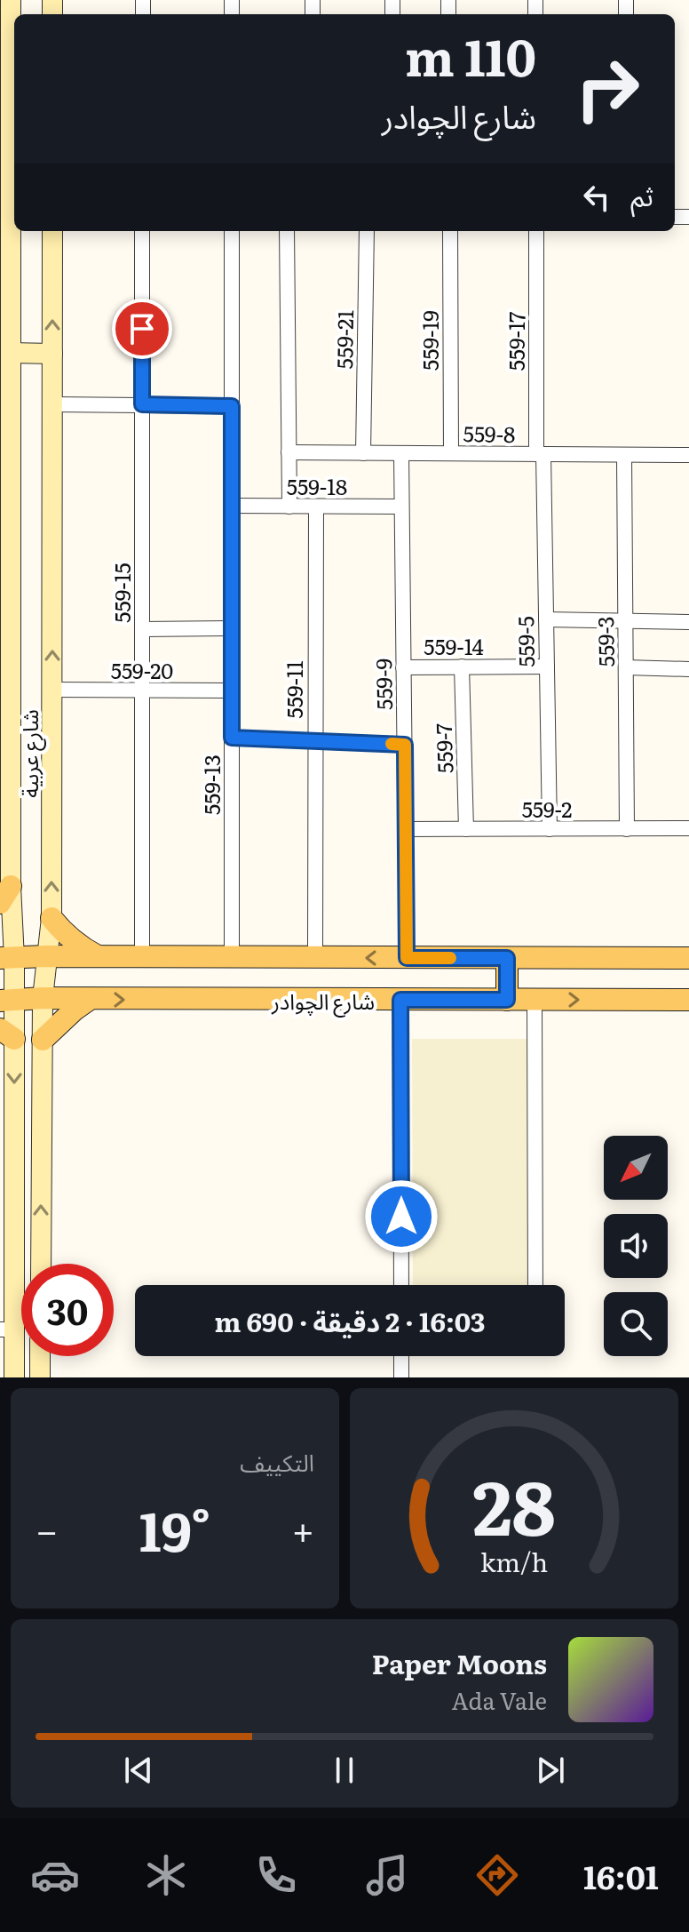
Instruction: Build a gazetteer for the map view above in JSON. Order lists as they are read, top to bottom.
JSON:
{
  "streets": {
    "main road": ["شارع عربية", "شارع الچوادر"],
    "street": [
      "559-21",
      "559-19",
      "559-17",
      "559-8",
      "559-18",
      "559-15",
      "559-5",
      "559-3",
      "559-14",
      "559-20",
      "559-9",
      "559-11",
      "559-7",
      "559-13",
      "559-2"
    ]
  },
  "crossings": [
    ["559-21", "559-8"],
    ["559-19", "559-8"],
    ["559-17", "559-8"],
    ["559-17", "559-5"],
    ["559-8", "559-5"],
    ["559-8", "559-3"],
    ["559-8", "559-9"],
    ["559-18", "559-9"],
    ["559-18", "559-11"],
    ["559-18", "559-13"],
    ["559-15", "559-20"],
    ["559-15", "شارع الچوادر"],
    ["559-5", "559-14"],
    ["559-5", "559-2"],
    ["559-3", "559-2"],
    ["559-14", "559-9"],
    ["559-14", "559-7"],
    ["559-20", "شارع عربية"],
    ["559-20", "559-13"],
    ["559-9", "559-2"],
    ["559-9", "شارع الچوادر"],
    ["559-11", "شارع الچوادر"],
    ["559-7", "559-2"],
    ["شارع عربية", "شارع الچوادر"],
    ["559-13", "شارع الچوادر"]
  ],
  "north": "bottom left",
  "page": {
    "turn": ["110 m", "شارع الچوادر"],
    "then": "ثم",
    "limit": "30",
    "trip": "16:03 · 2 دقيقة · 690 m",
    "tile": "التكييف",
    "heat": ["−", "19°", "+"],
    "song": ["Paper Moons", "Ada Vale"],
    "tabs": "16:01",
    "gauge": ["28", "km/h"]
  }
}
